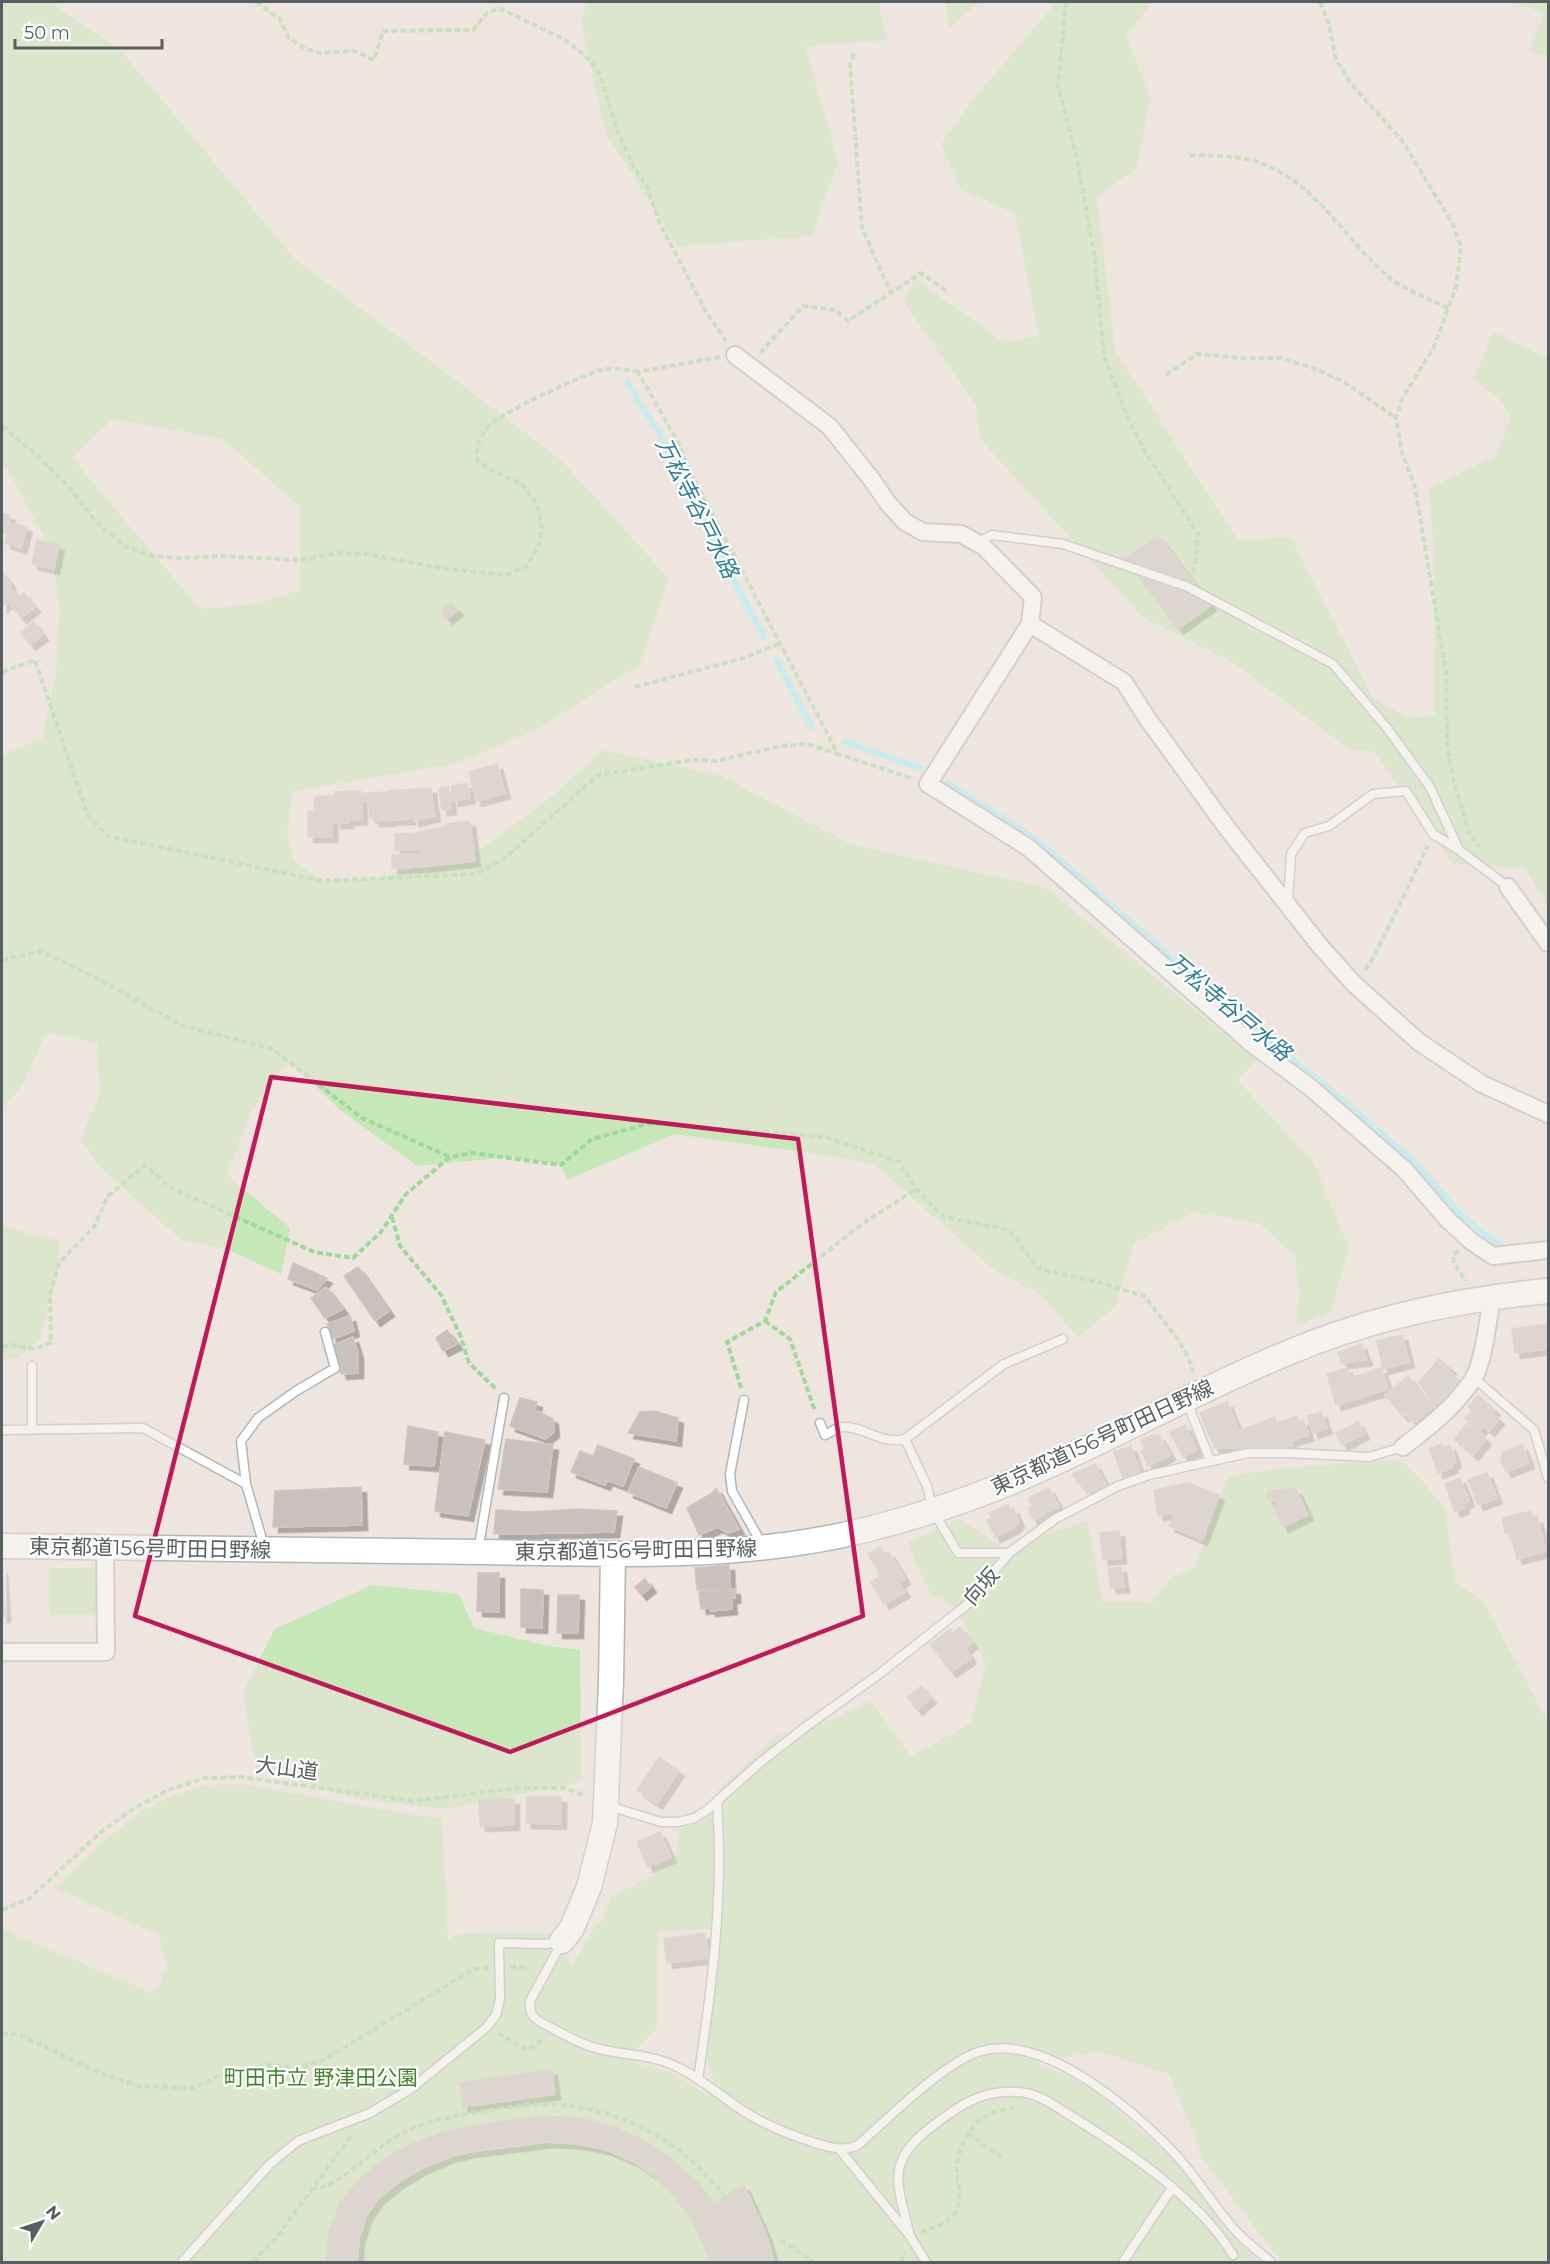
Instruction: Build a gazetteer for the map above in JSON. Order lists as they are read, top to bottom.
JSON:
{
  "streets": {
    "main road": ["東京都道156号町田日野線"],
    "lane": ["向坂"],
    "path": ["大山道"]
  },
  "crossings": [
    ["向坂", "大山道"]
  ],
  "water": ["万松寺谷戸水路"],
  "parks": ["町田市立 野津田公園"],
  "scale_bar": "50 m",
  "north": "top right"
}
